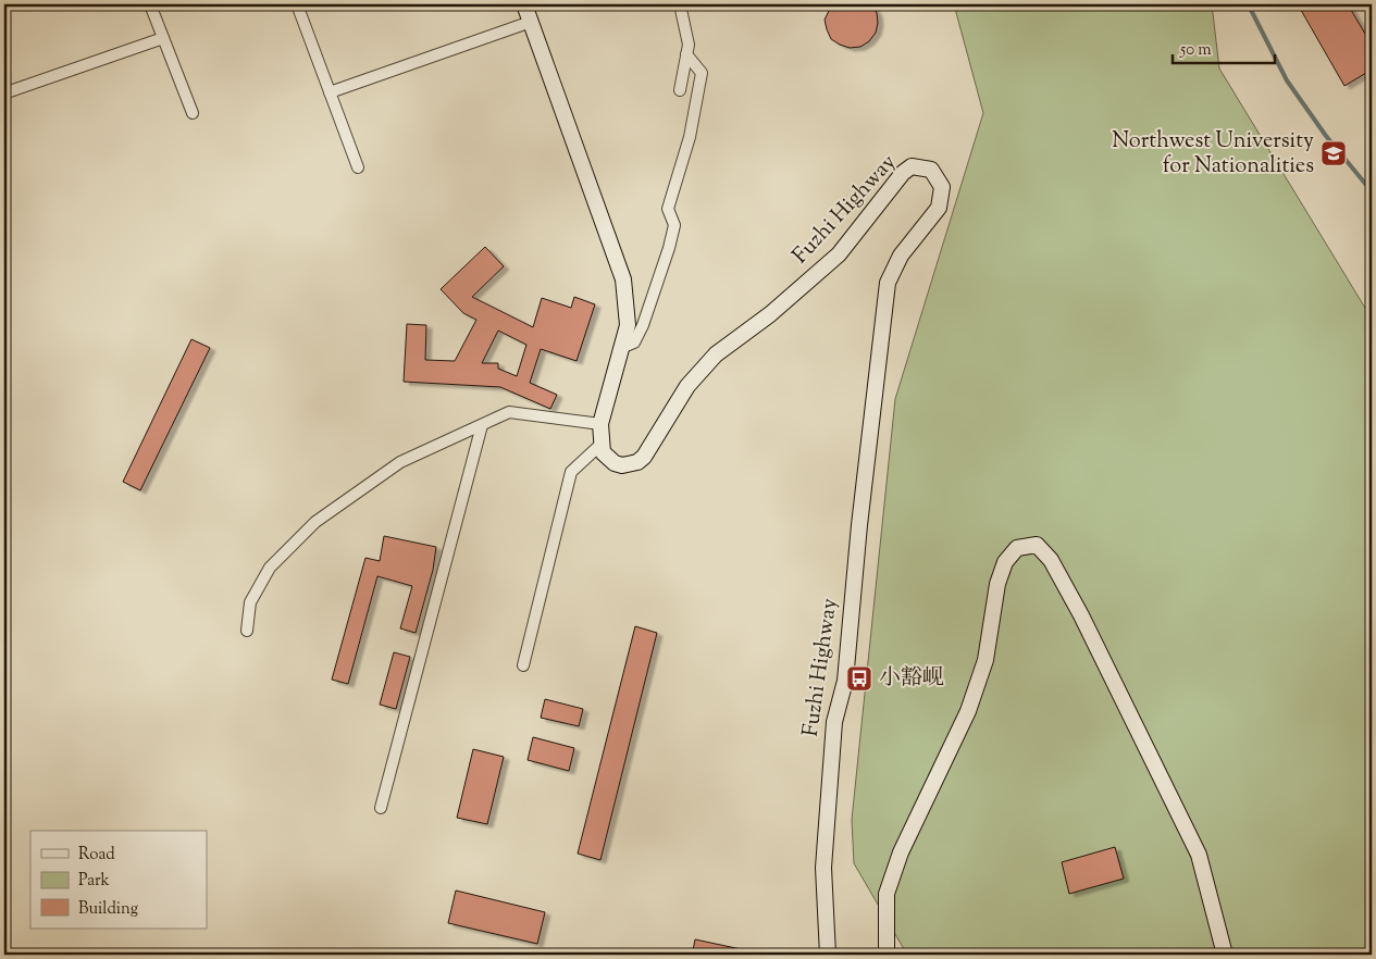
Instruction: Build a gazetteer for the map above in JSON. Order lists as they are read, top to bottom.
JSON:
{
  "streets": {
    "main road": ["Fuzhi Highway"]
  },
  "places": {
    "school or university": ["Northwest University for Nationalities"],
    "bus stop": ["小豁岘"]
  },
  "legend": ["Road", "Park", "Building"],
  "scale_bar": "50 m"
}
